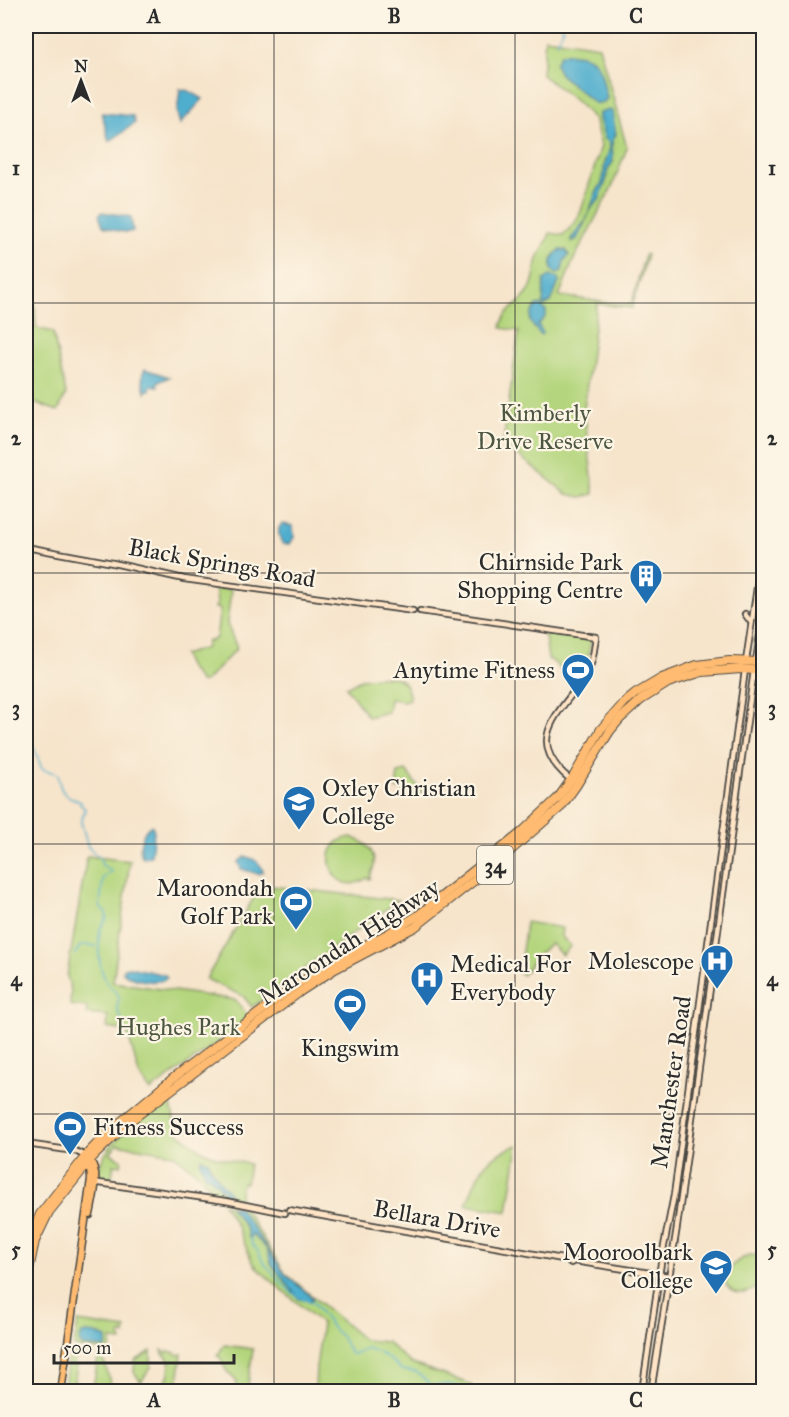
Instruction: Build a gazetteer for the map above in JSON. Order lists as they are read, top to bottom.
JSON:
{
  "streets": {
    "highway": ["34", "Maroondah Highway"],
    "main road": ["Black Springs Road", "Manchester Road", "Bellara Drive"]
  },
  "crossings": [
    ["Maroondah Highway", "Manchester Road"],
    ["Manchester Road", "Bellara Drive"]
  ],
  "parks": ["Kimberly Drive Reserve", "Hughes Park"],
  "places": {
    "building": ["Chirnside Park Shopping Centre"],
    "sports": [
      "Anytime Fitness",
      "Maroondah Golf Park",
      "Kingswim",
      "Fitness Success"
    ],
    "school or university": ["Oxley Christian College", "Mooroolbark College"],
    "hospital": ["Molescope", "Medical For Everybody"]
  },
  "scale_bar": "500 m",
  "north": "top",
  "grid": {
    "columns": ["A", "B", "C"],
    "rows": [
      "1",
      "2",
      "3",
      "4",
      "5"
    ]
  }
}
